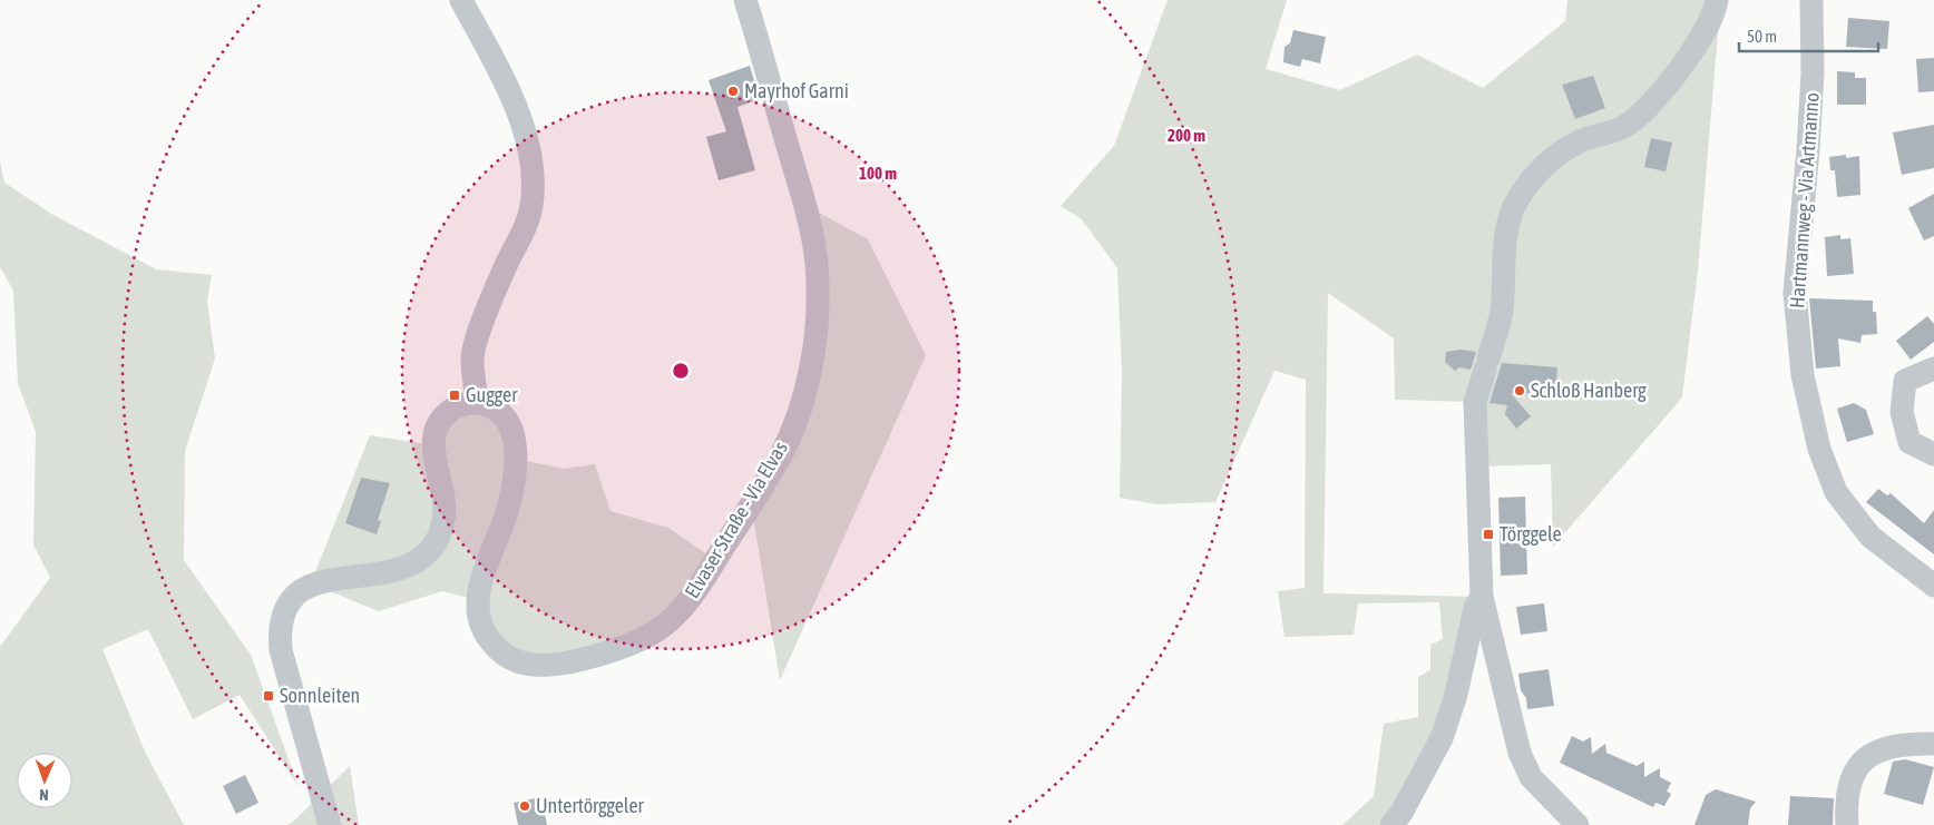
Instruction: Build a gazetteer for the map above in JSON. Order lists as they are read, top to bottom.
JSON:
{
  "streets": {
    "street": ["Hartmannweg - Via Artmanno", "Elvaser Straße - Via Elvas"]
  },
  "places": {
    "other": ["Mayrhof Garni", "Schloß Hanberg", "Untertörggeler"],
    "transit": ["Gugger", "Törggele", "Sonnleiten"]
  },
  "scale_bar": "50 m",
  "north": "bottom",
  "rings": ["200 m", "100 m"]
}
